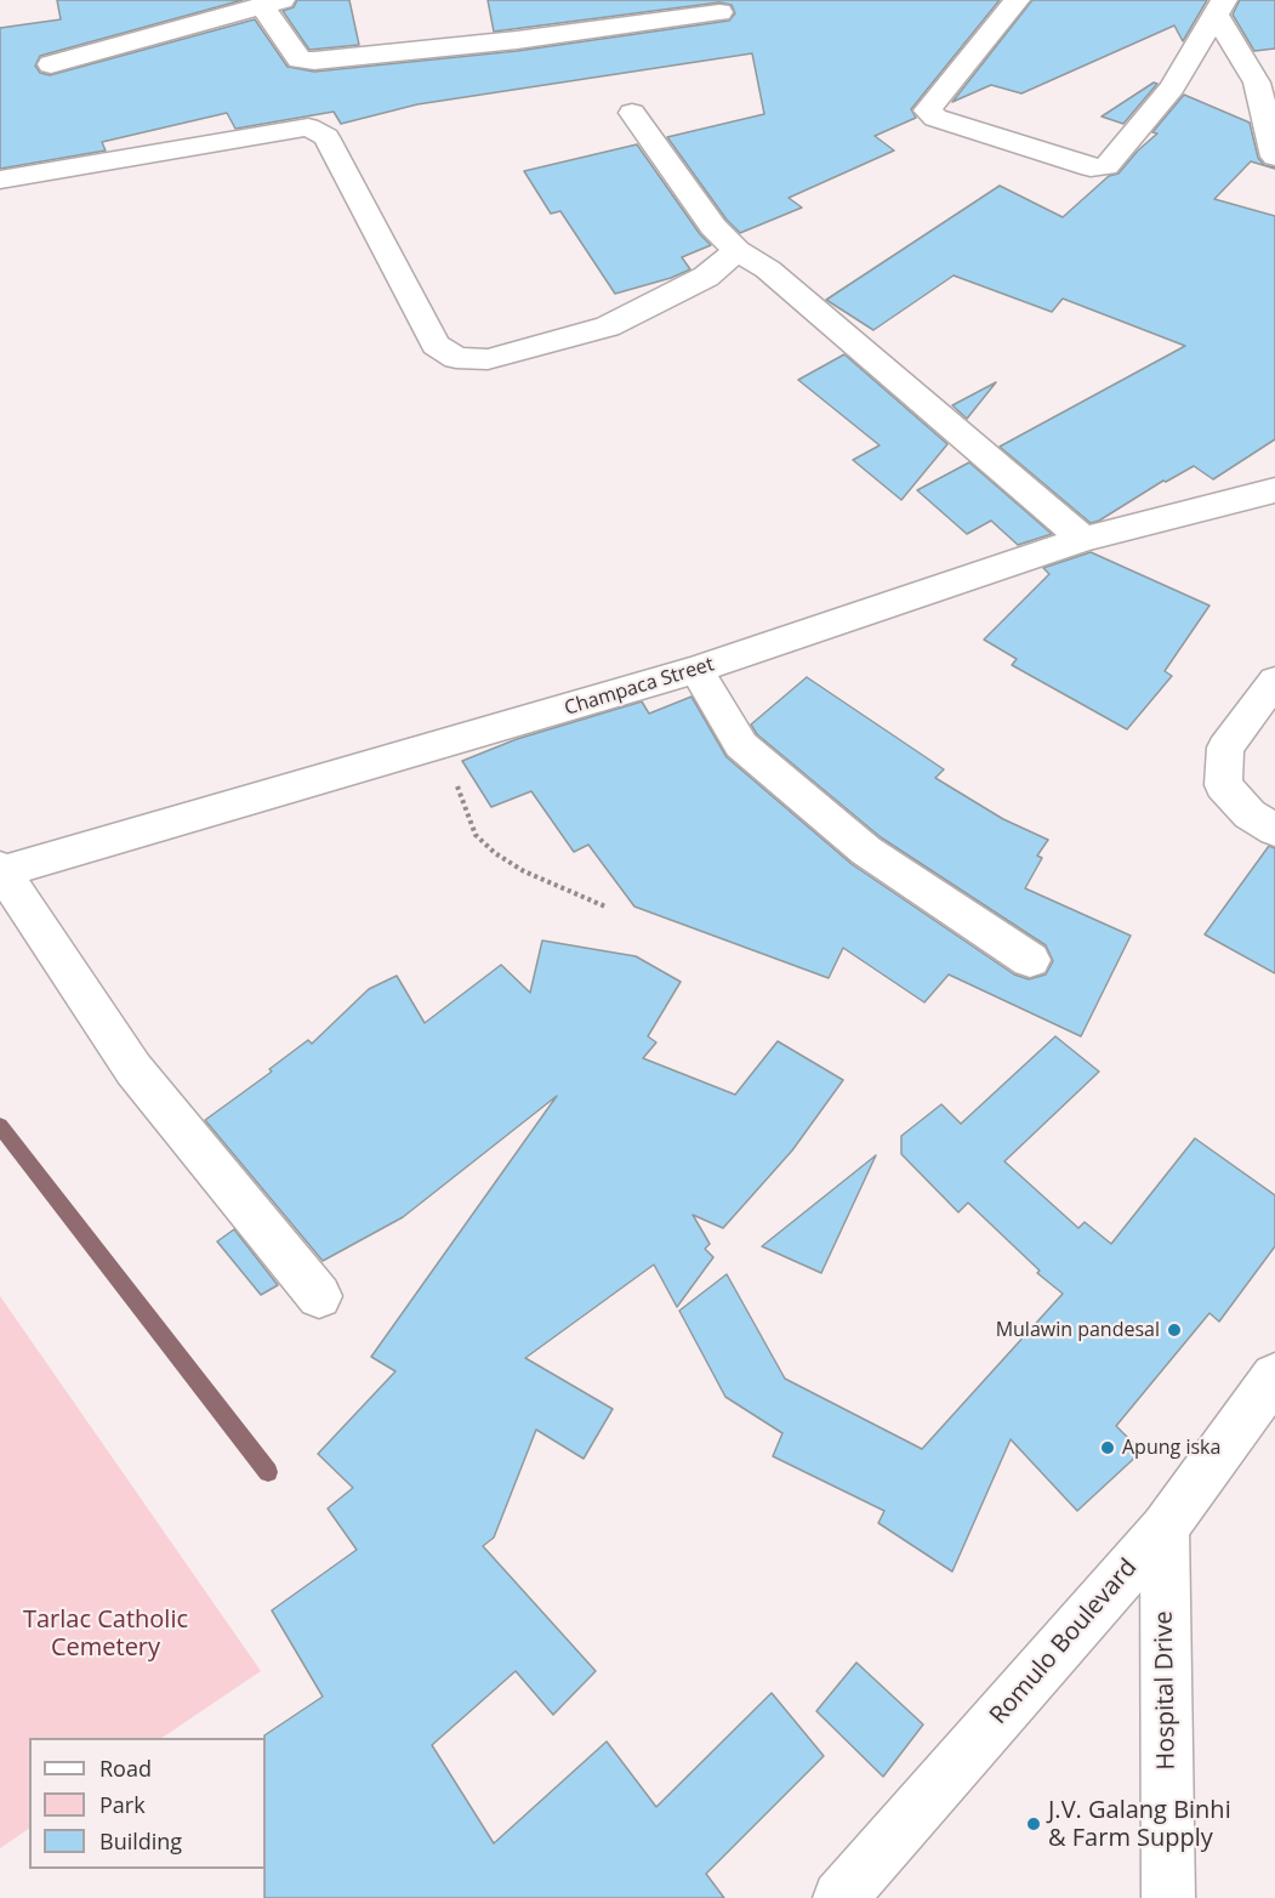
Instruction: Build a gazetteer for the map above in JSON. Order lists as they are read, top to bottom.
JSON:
{
  "streets": {
    "main road": ["Champaca Street", "Romulo Boulevard", "Hospital Drive"]
  },
  "crossings": [
    ["Romulo Boulevard", "Hospital Drive"]
  ],
  "parks": ["Tarlac Catholic Cemetery"],
  "places": ["Mulawin pandesal", "Apung iska", "J.V. Galang Binhi & Farm Supply"],
  "legend": ["Road", "Park", "Building"]
}
